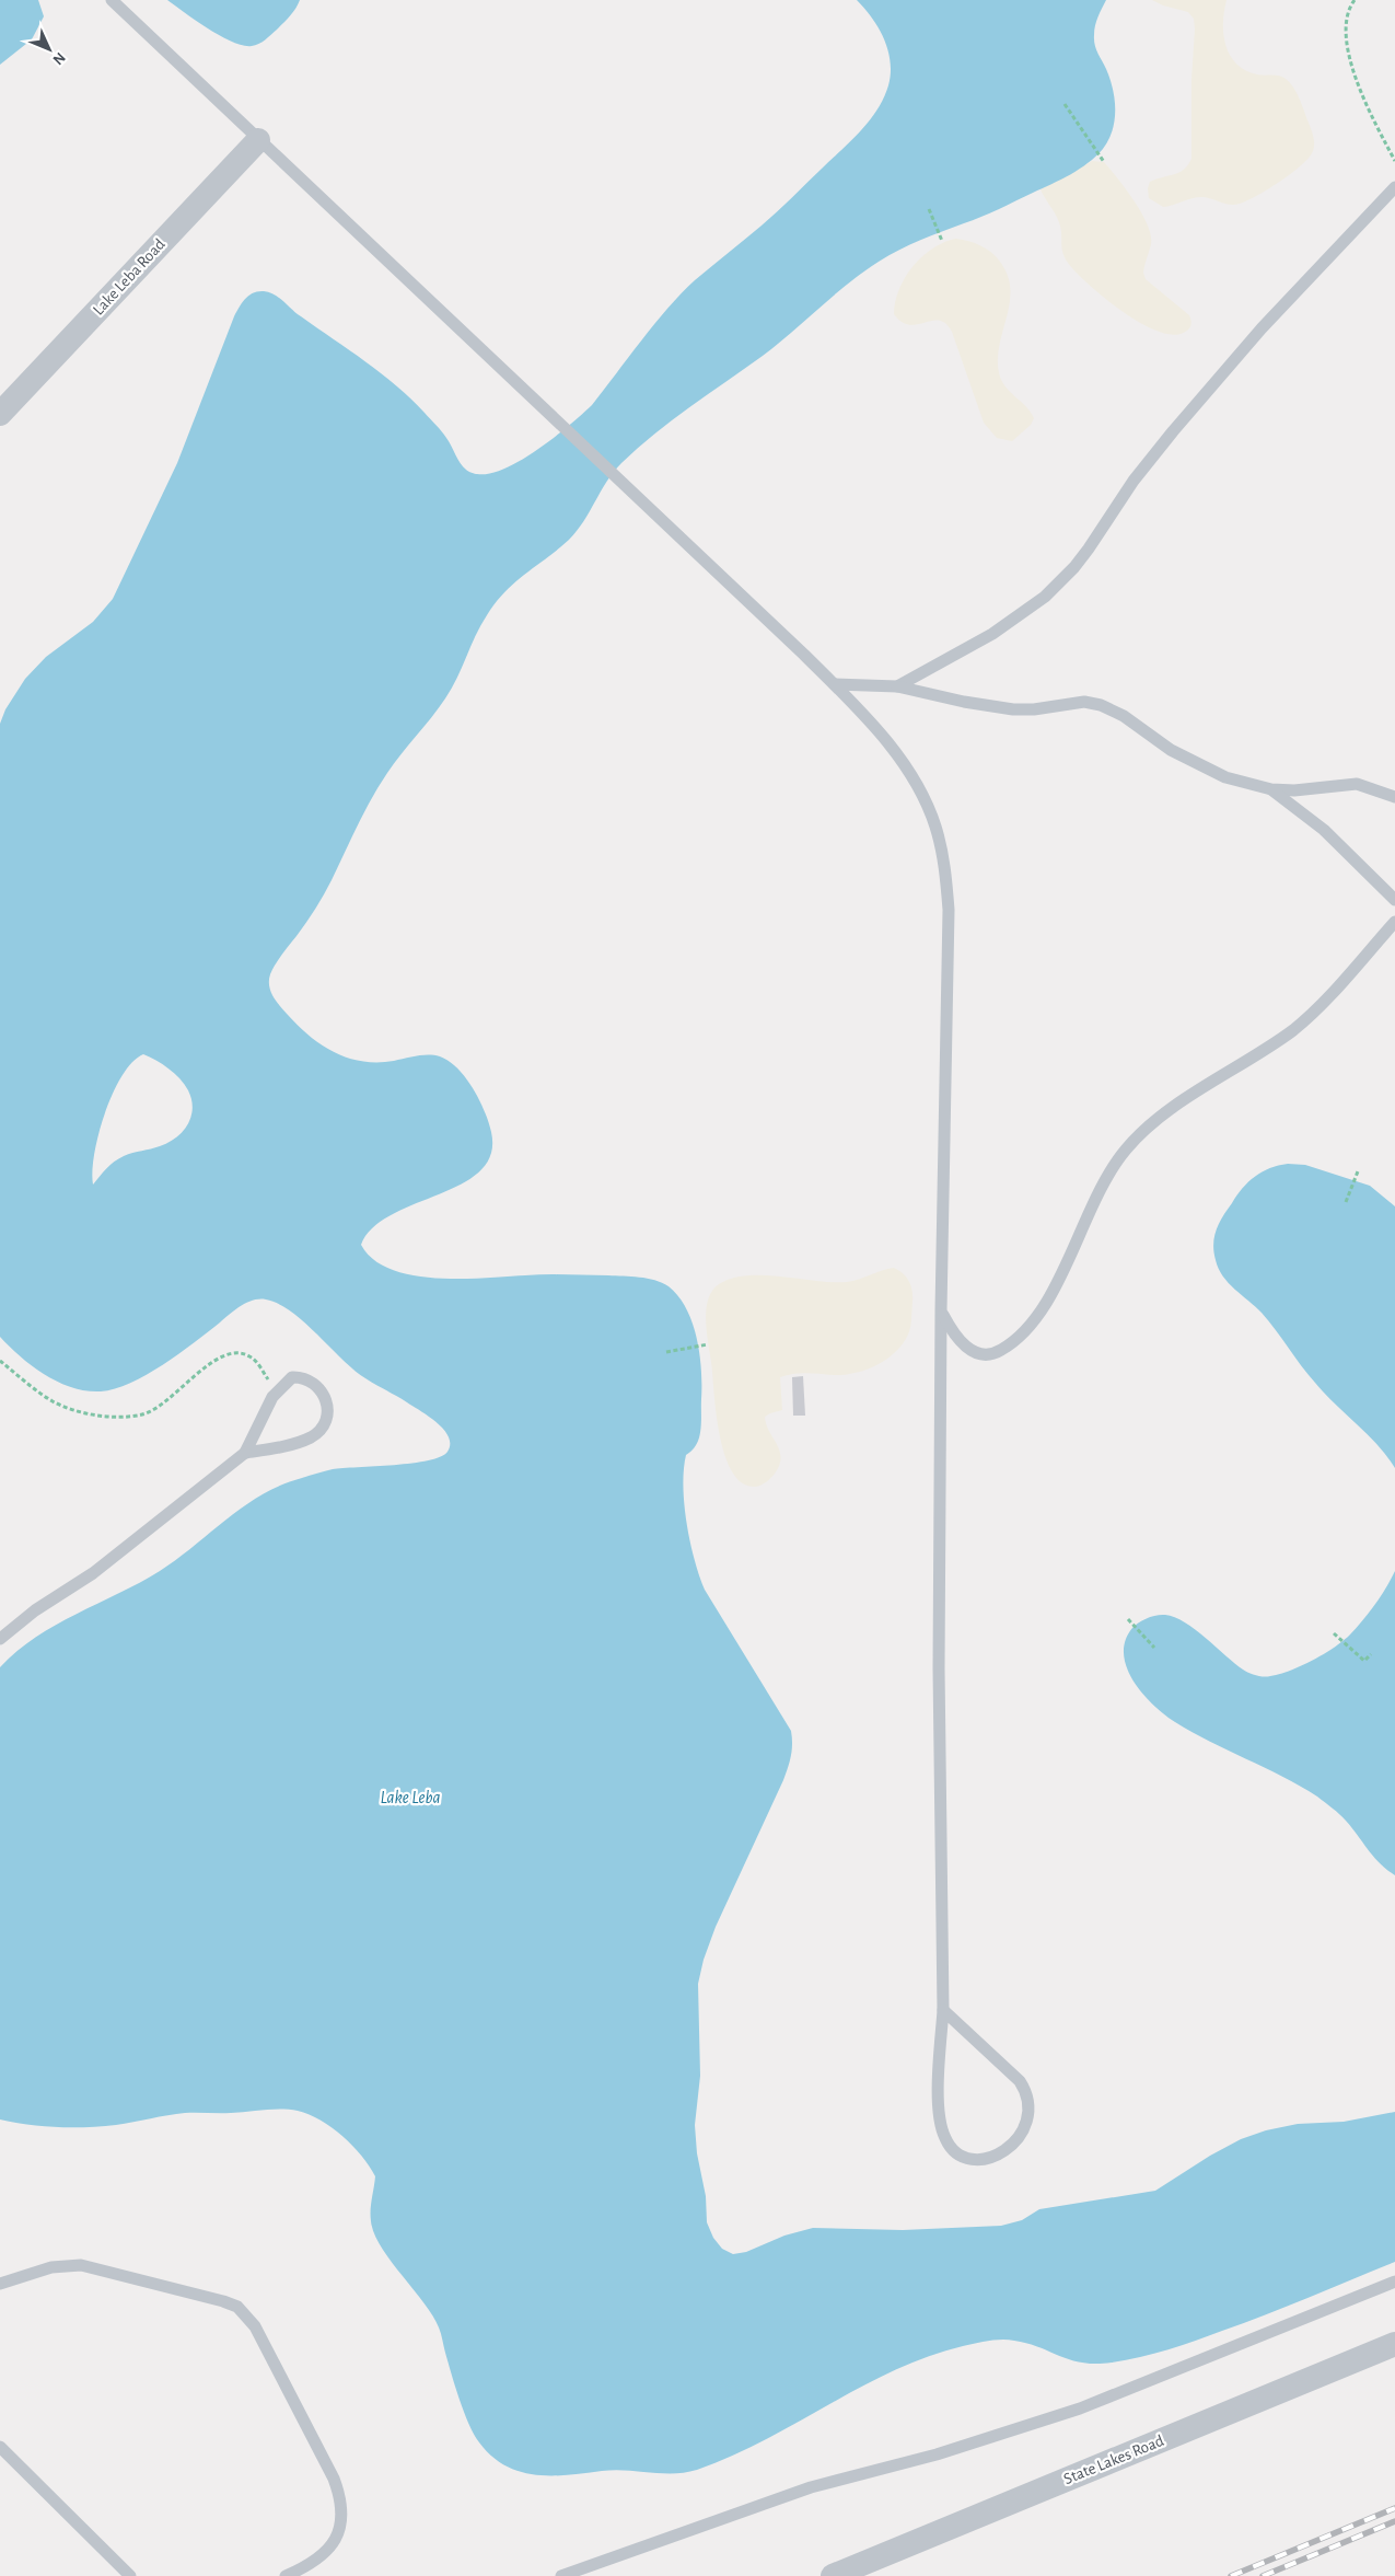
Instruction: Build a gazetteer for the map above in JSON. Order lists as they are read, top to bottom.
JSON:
{
  "streets": {
    "street": ["Lake Leba Road", "State Lakes Road"]
  },
  "water": ["Lake Leba"],
  "north": "bottom right"
}
